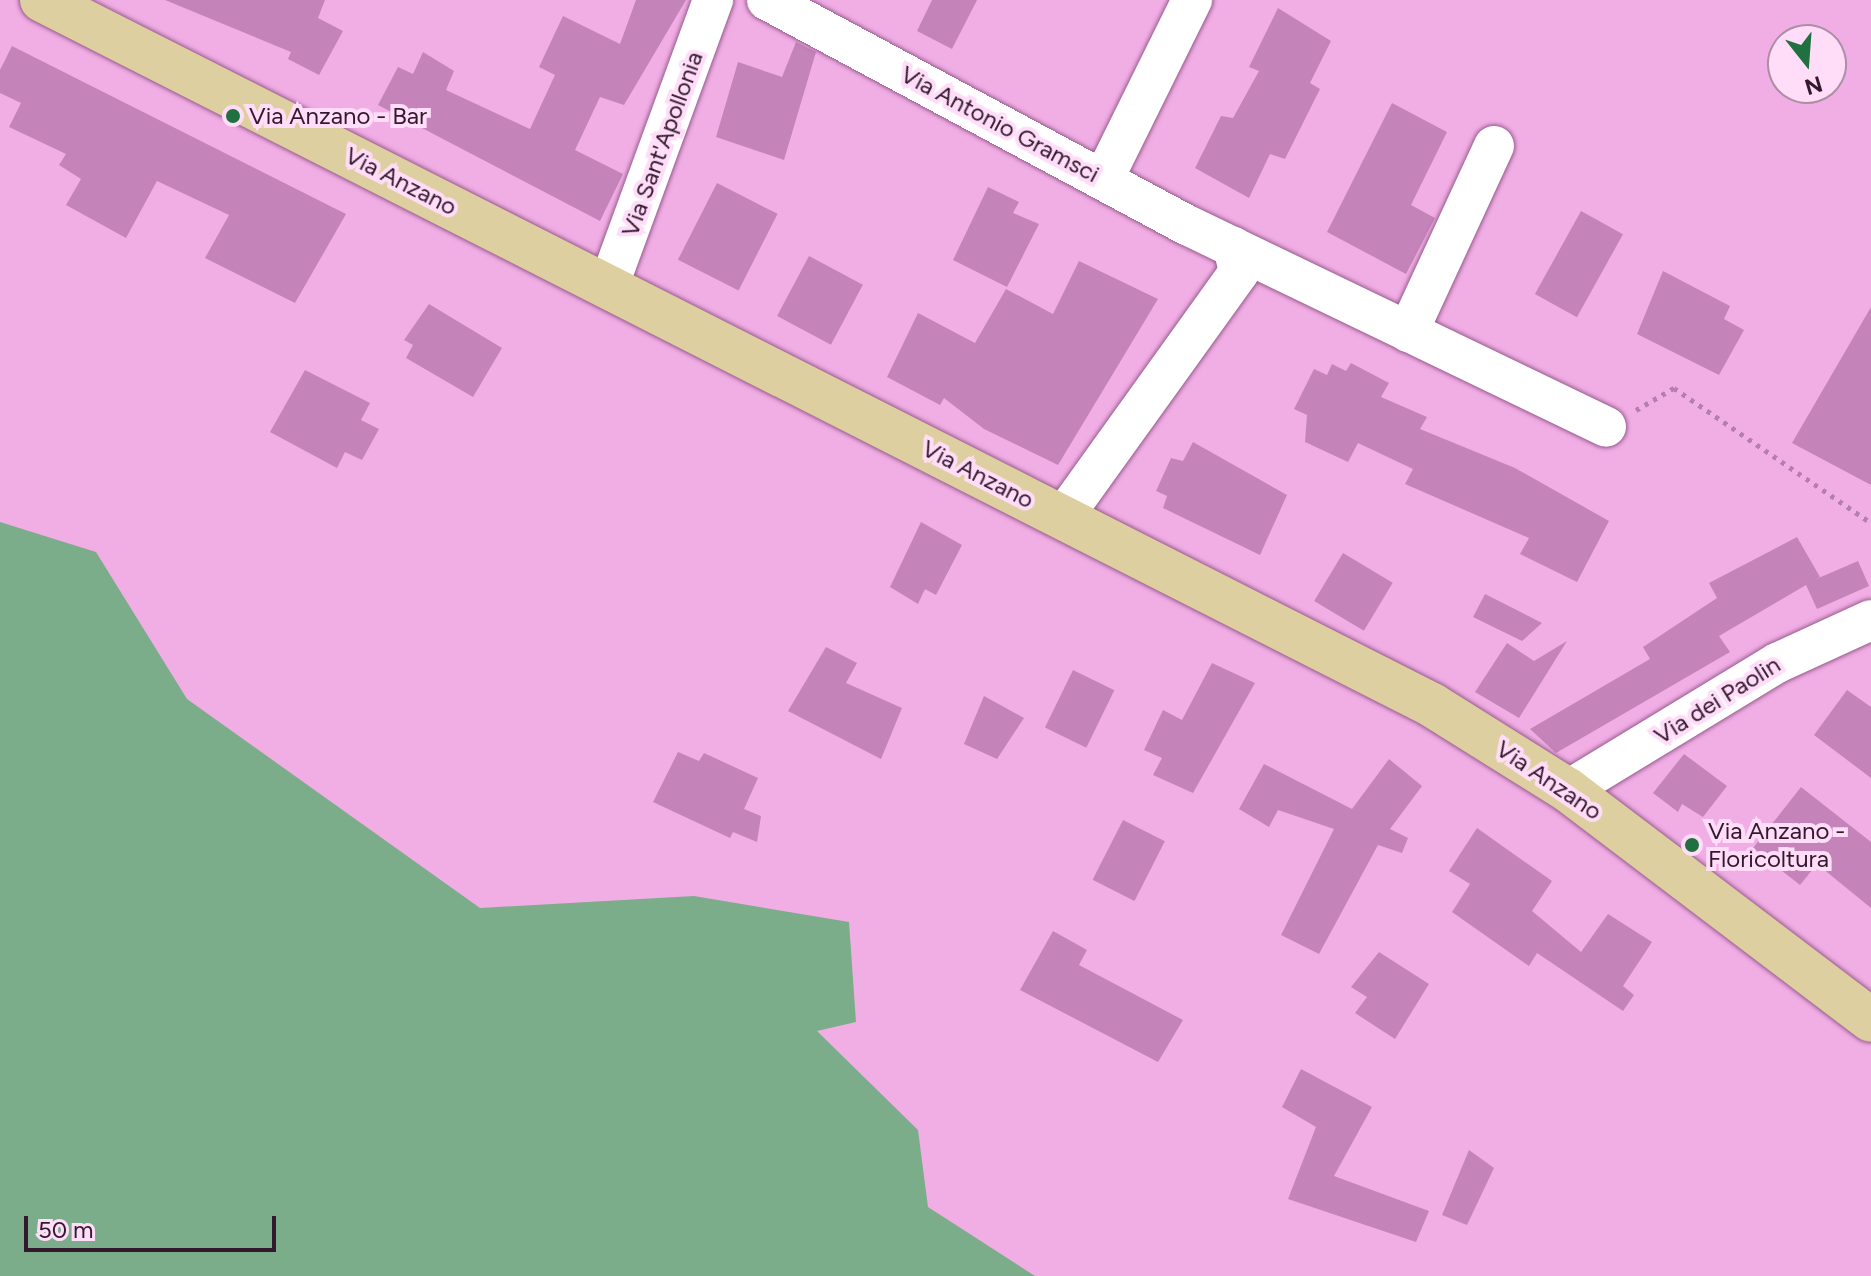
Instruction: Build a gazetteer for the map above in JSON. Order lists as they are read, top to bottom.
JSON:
{
  "streets": {
    "main road": ["Via Anzano"],
    "street": ["Via Antonio Gramsci", "Via Sant'Apollonia", "Via dei Paolin"]
  },
  "crossings": [
    ["Via Sant'Apollonia", "Via Anzano"],
    ["Via Anzano", "Via dei Paolin"]
  ],
  "places": ["Via Anzano - Bar", "Via Anzano - Floricoltura"],
  "scale_bar": "50 m",
  "north": "bottom"
}
